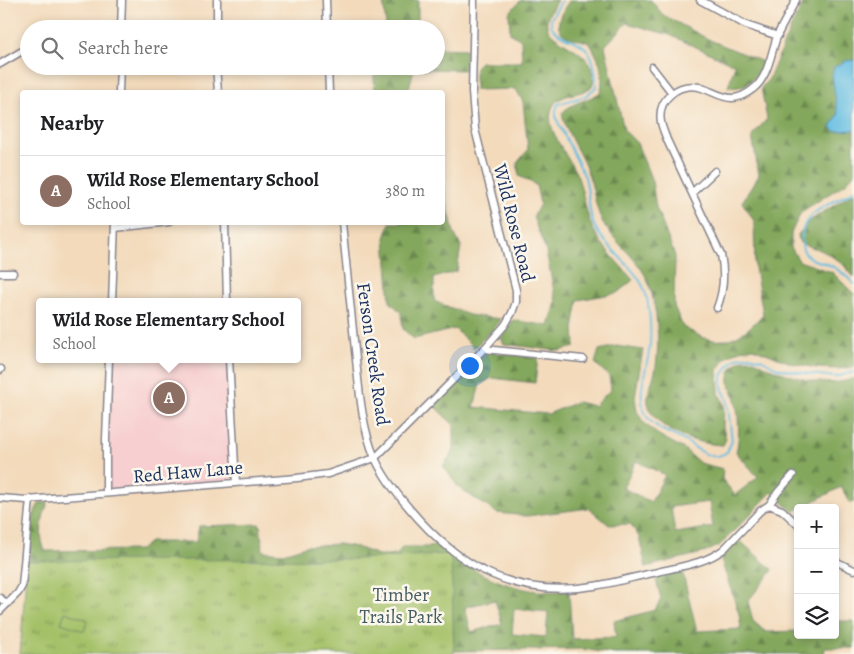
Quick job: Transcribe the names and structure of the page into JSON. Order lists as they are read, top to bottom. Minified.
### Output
{"streets":{"street":["Wild Rose Road","Ferson Creek Road","Red Haw Lane"]},"crossings":[["Wild Rose Road","Ferson Creek Road"],["Wild Rose Road","Red Haw Lane"],["Ferson Creek Road","Red Haw Lane"]],"parks":["Timber Trails Park"],"page":{"search":"Search here","heading":"Nearby","list":[{"mark":"A","name":"Wild Rose Elementary School","note":"School","value":"380 m"}],"popup":["Wild Rose Elementary School","School"],"pins":"A","map_buttons":["+","−"]}}
